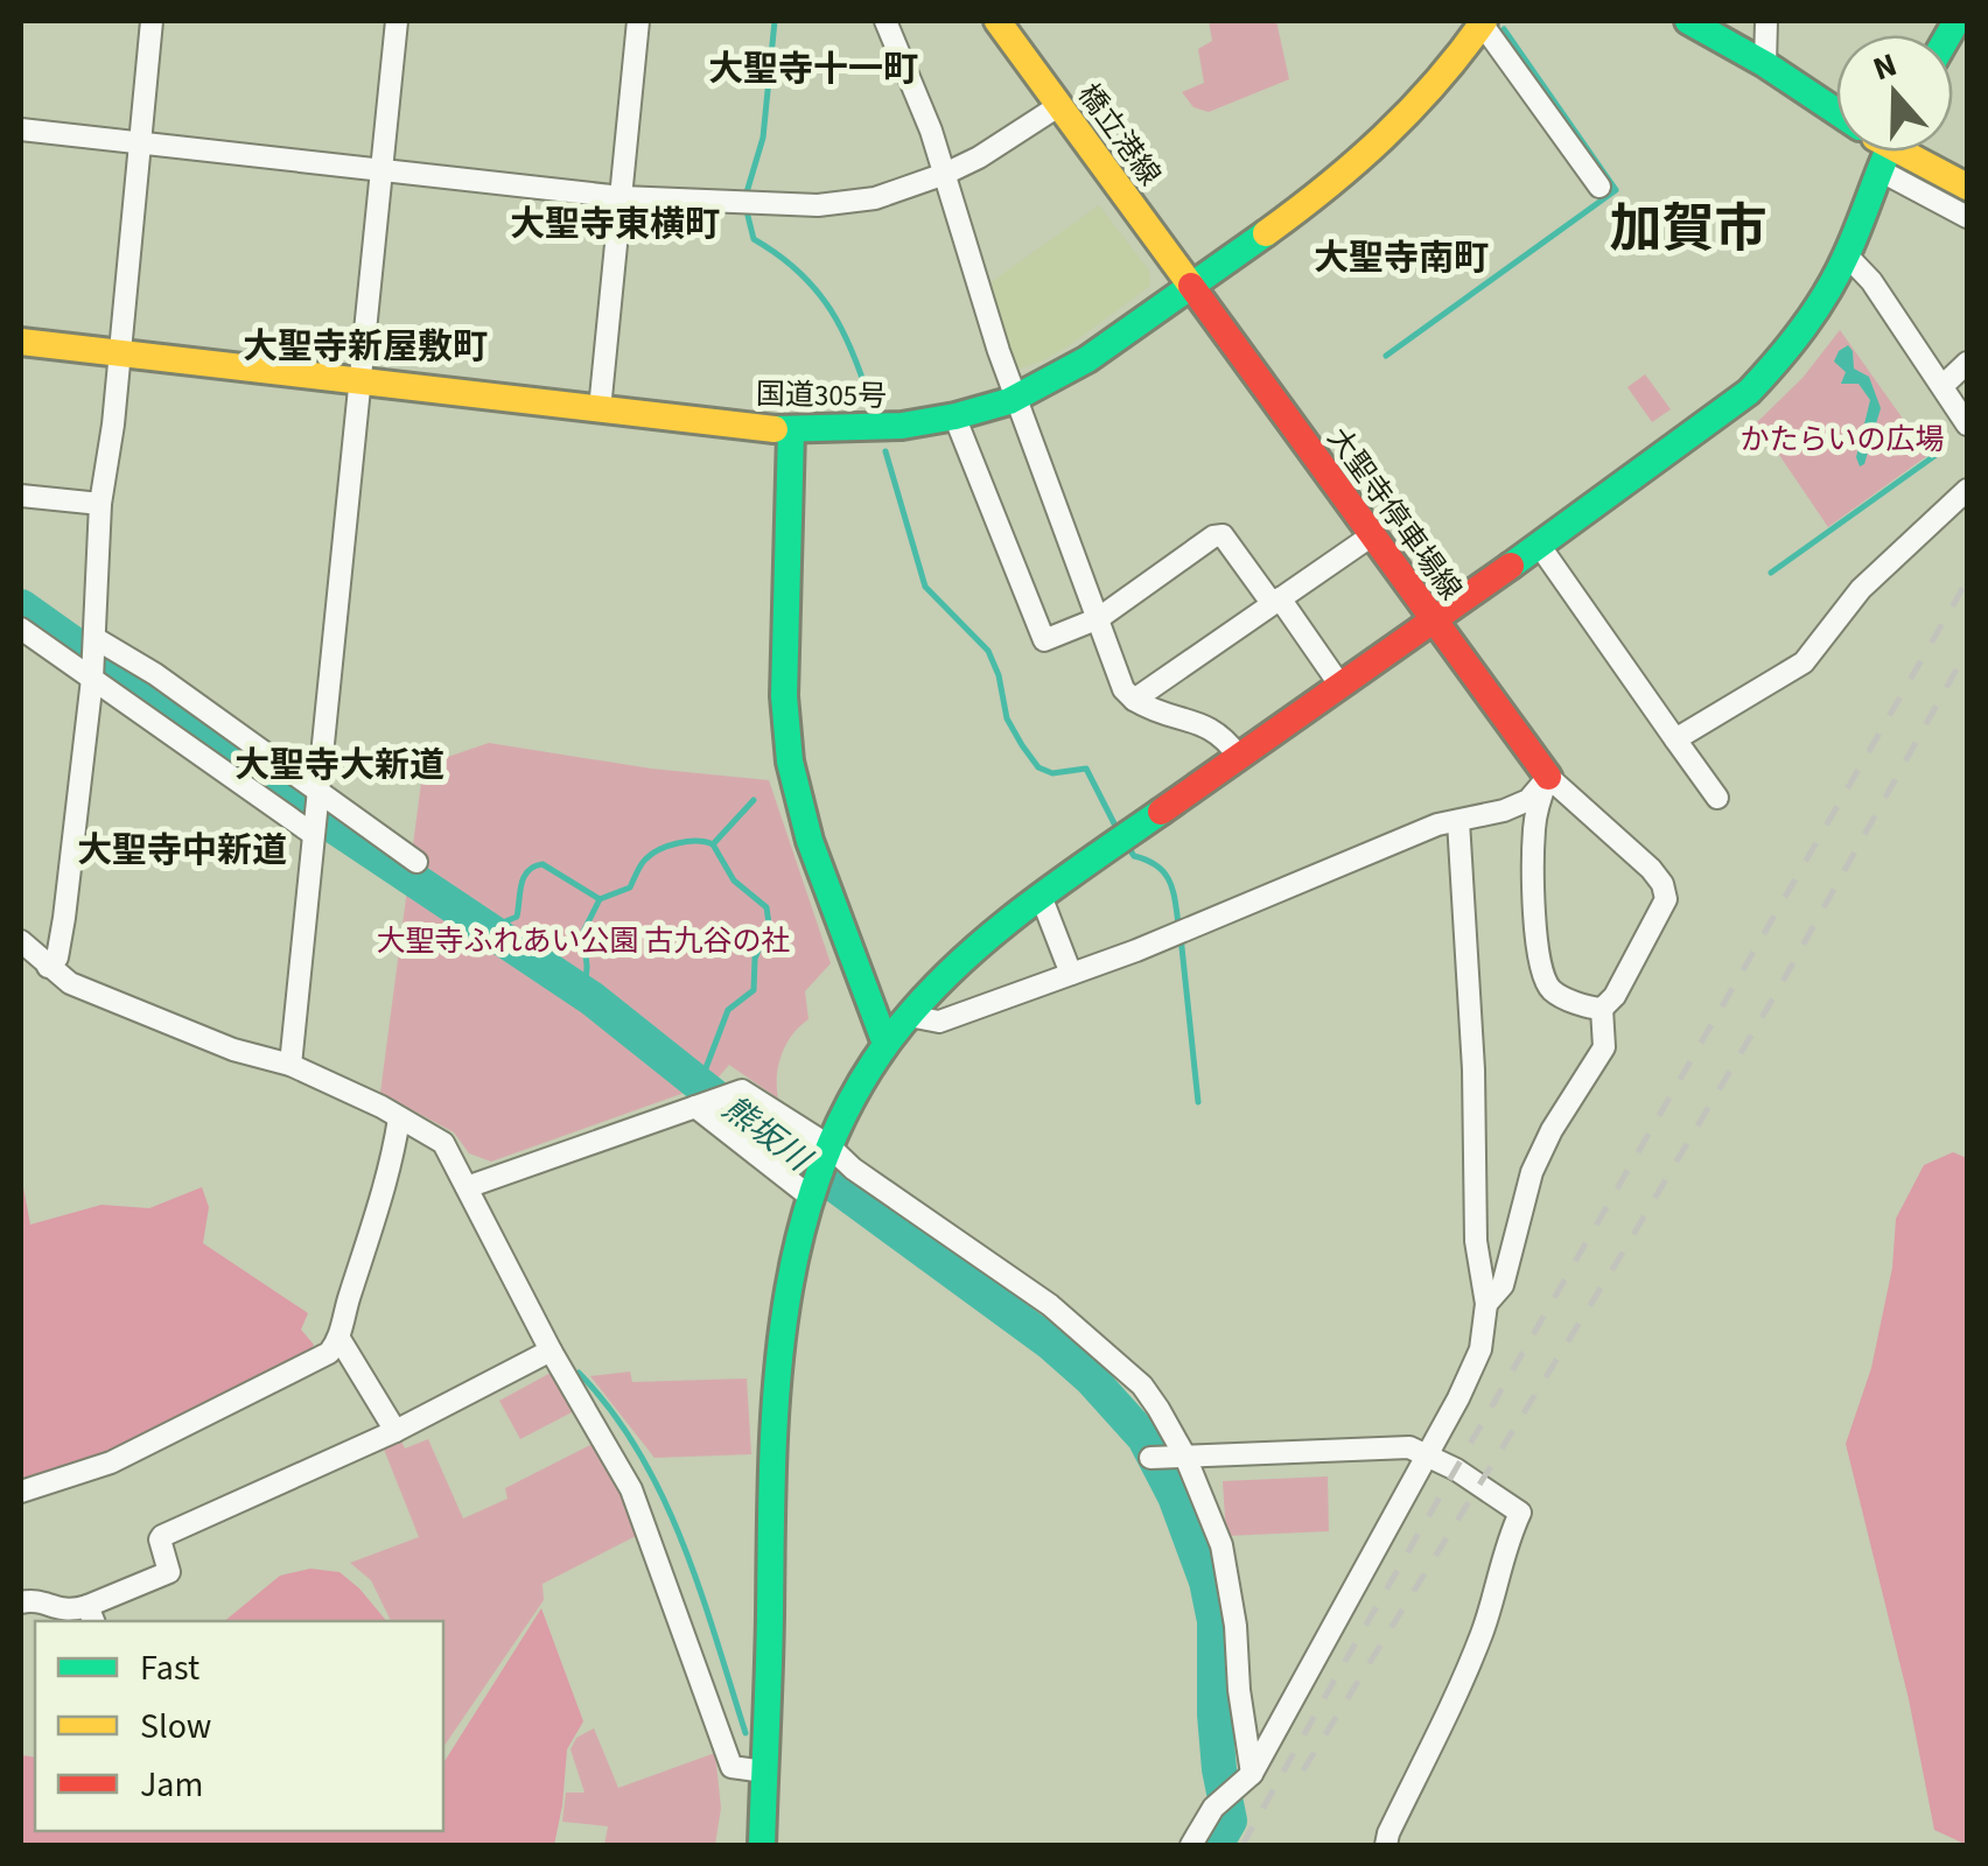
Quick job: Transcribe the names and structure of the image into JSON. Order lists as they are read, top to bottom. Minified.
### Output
{"streets":{"main road":["橋立港線","国道305号","大聖寺停車場線"]},"crossings":[["橋立港線","国道305号"],["橋立港線","大聖寺停車場線"],["国道305号","大聖寺停車場線"]],"districts":["大聖寺十一町","大聖寺東横町","加賀市","大聖寺南町","大聖寺新屋敷町","大聖寺大新道","大聖寺中新道"],"water":["熊坂川"],"parks":["かたらいの広場","大聖寺ふれあい公園 古九谷の社"],"legend":["Fast","Slow","Jam"],"north":"top"}
